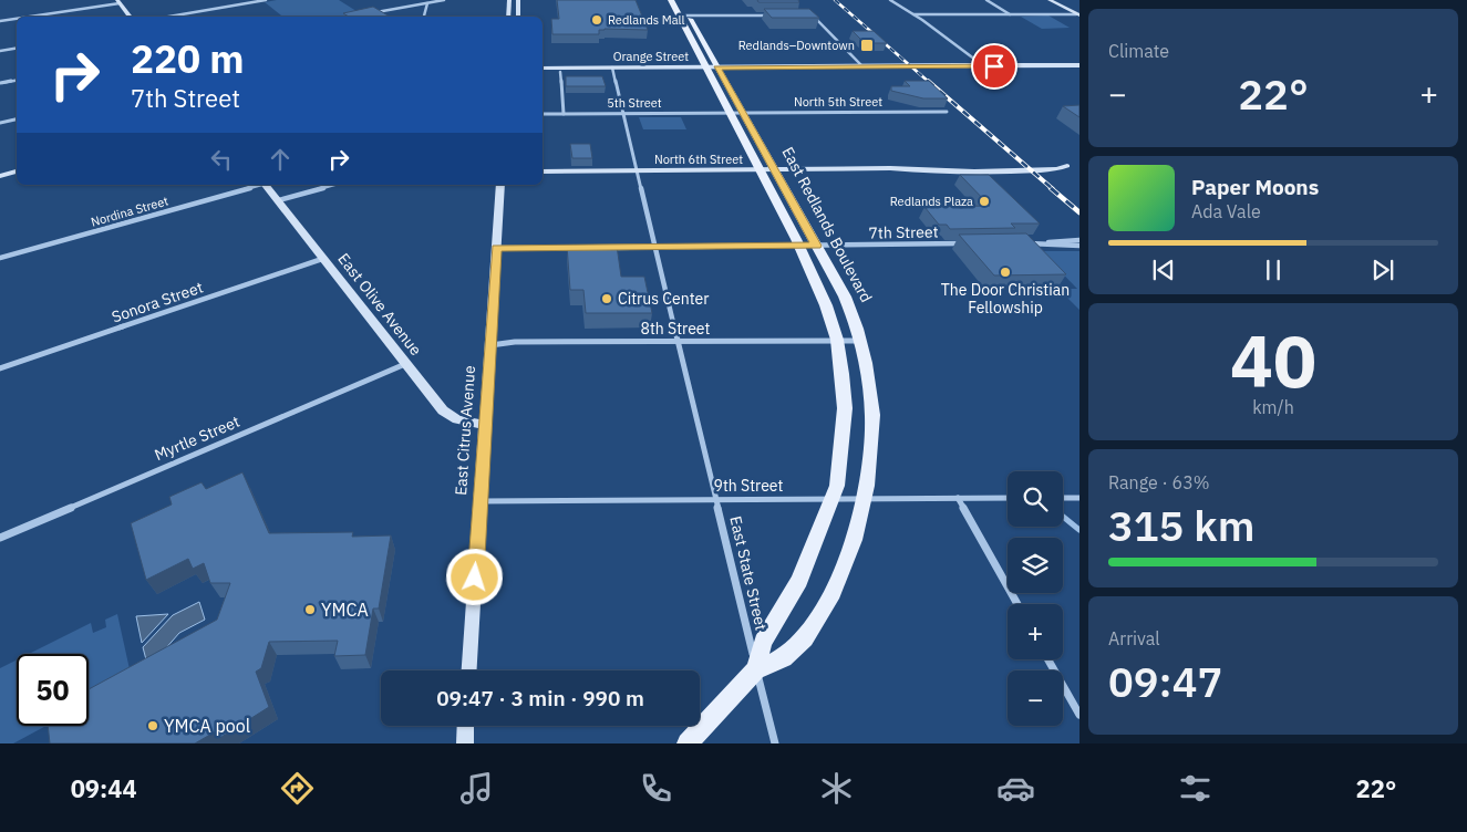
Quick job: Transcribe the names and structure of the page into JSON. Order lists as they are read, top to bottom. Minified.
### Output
{"streets":{"main road":["Orange Street","North 6th Street","East Redlands Boulevard","East Olive Avenue","East Citrus Avenue"],"street":["North 5th Street","5th Street","Nordina Street","7th Street","Sonora Street","8th Street","Myrtle Street","9th Street","East State Street"]},"crossings":[["Orange Street","East Redlands Boulevard"],["Orange Street","East State Street"],["North 5th Street","5th Street"],["North 5th Street","East Redlands Boulevard"],["5th Street","East Redlands Boulevard"],["5th Street","East State Street"],["North 6th Street","East Redlands Boulevard"],["North 6th Street","East State Street"],["East Redlands Boulevard","7th Street"],["East Redlands Boulevard","8th Street"],["East Redlands Boulevard","9th Street"],["East Redlands Boulevard","East State Street"],["7th Street","East State Street"],["Sonora Street","East Olive Avenue"],["East Olive Avenue","East Citrus Avenue"],["East Olive Avenue","Myrtle Street"],["8th Street","East Citrus Avenue"],["8th Street","East State Street"],["East Citrus Avenue","9th Street"],["9th Street","East State Street"]],"places":{"other":["Redlands Mall","Redlands Plaza","The Door Christian Fellowship","Citrus Center","YMCA","YMCA pool"],"transit":["Redlands–Downtown"]},"page":{"tile":["Climate",["40","km/h"],["Range · 63%","315 km"],["Arrival","09:47"]],"turn":["220 m","7th Street"],"heat":["−","22°","+"],"song":["Paper Moons","Ada Vale"],"map_buttons":["+","−"],"limit":"50","trip":"09:47 · 3 min · 990 m","tabs":["09:44","22°"]}}
